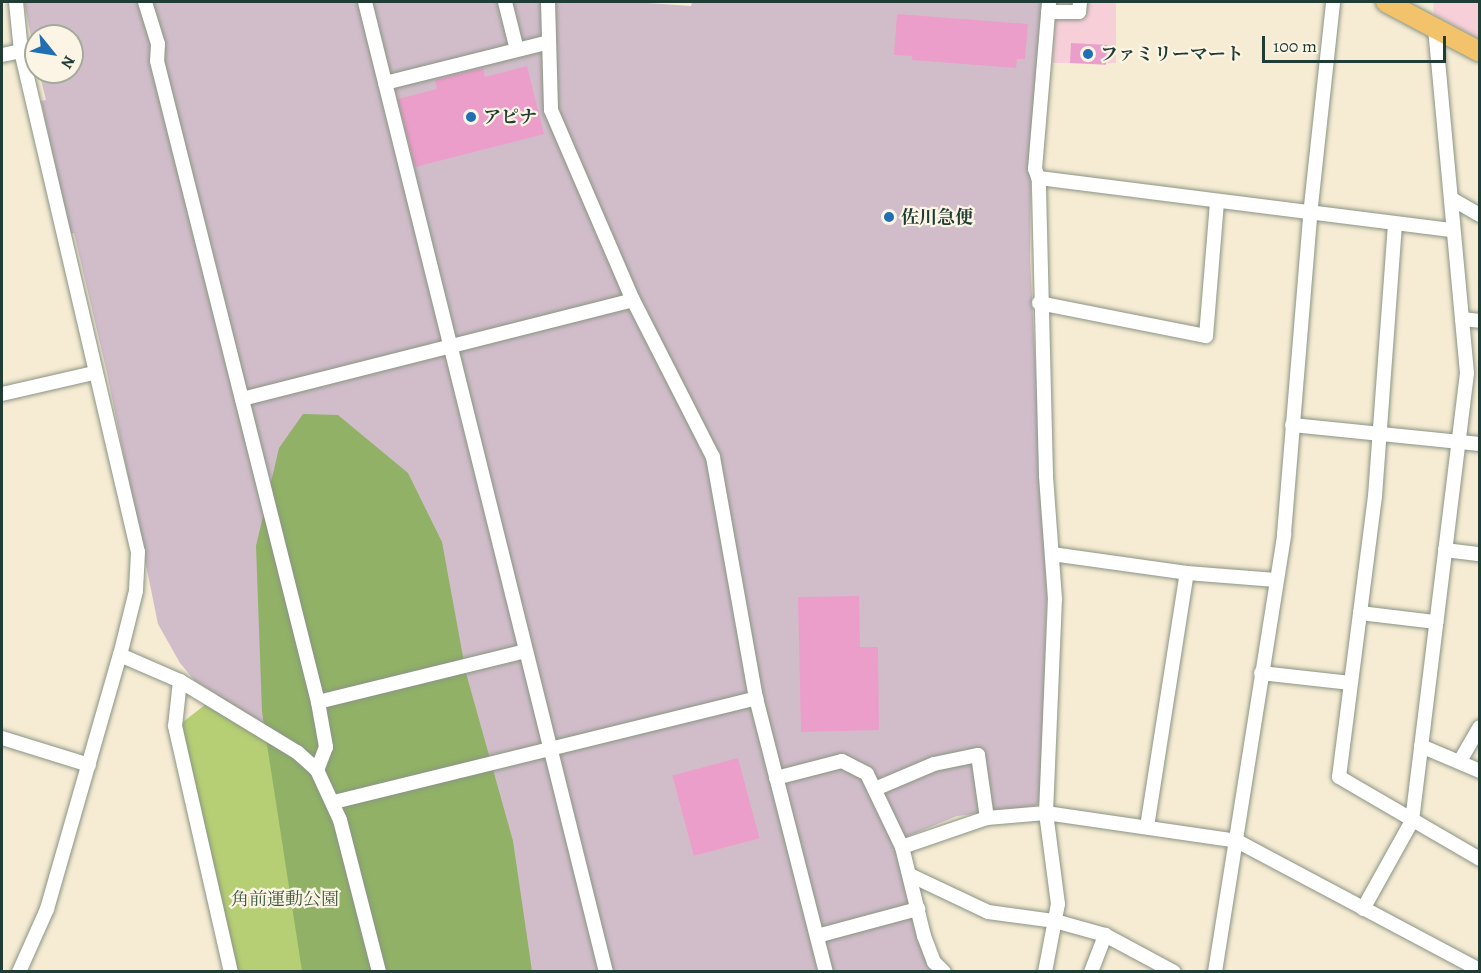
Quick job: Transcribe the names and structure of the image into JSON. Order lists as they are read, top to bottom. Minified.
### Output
{"parks":["角前運動公園"],"places":["ファミリーマート","アピナ","佐川急便"],"scale_bar":"100 m","north":"bottom right"}
